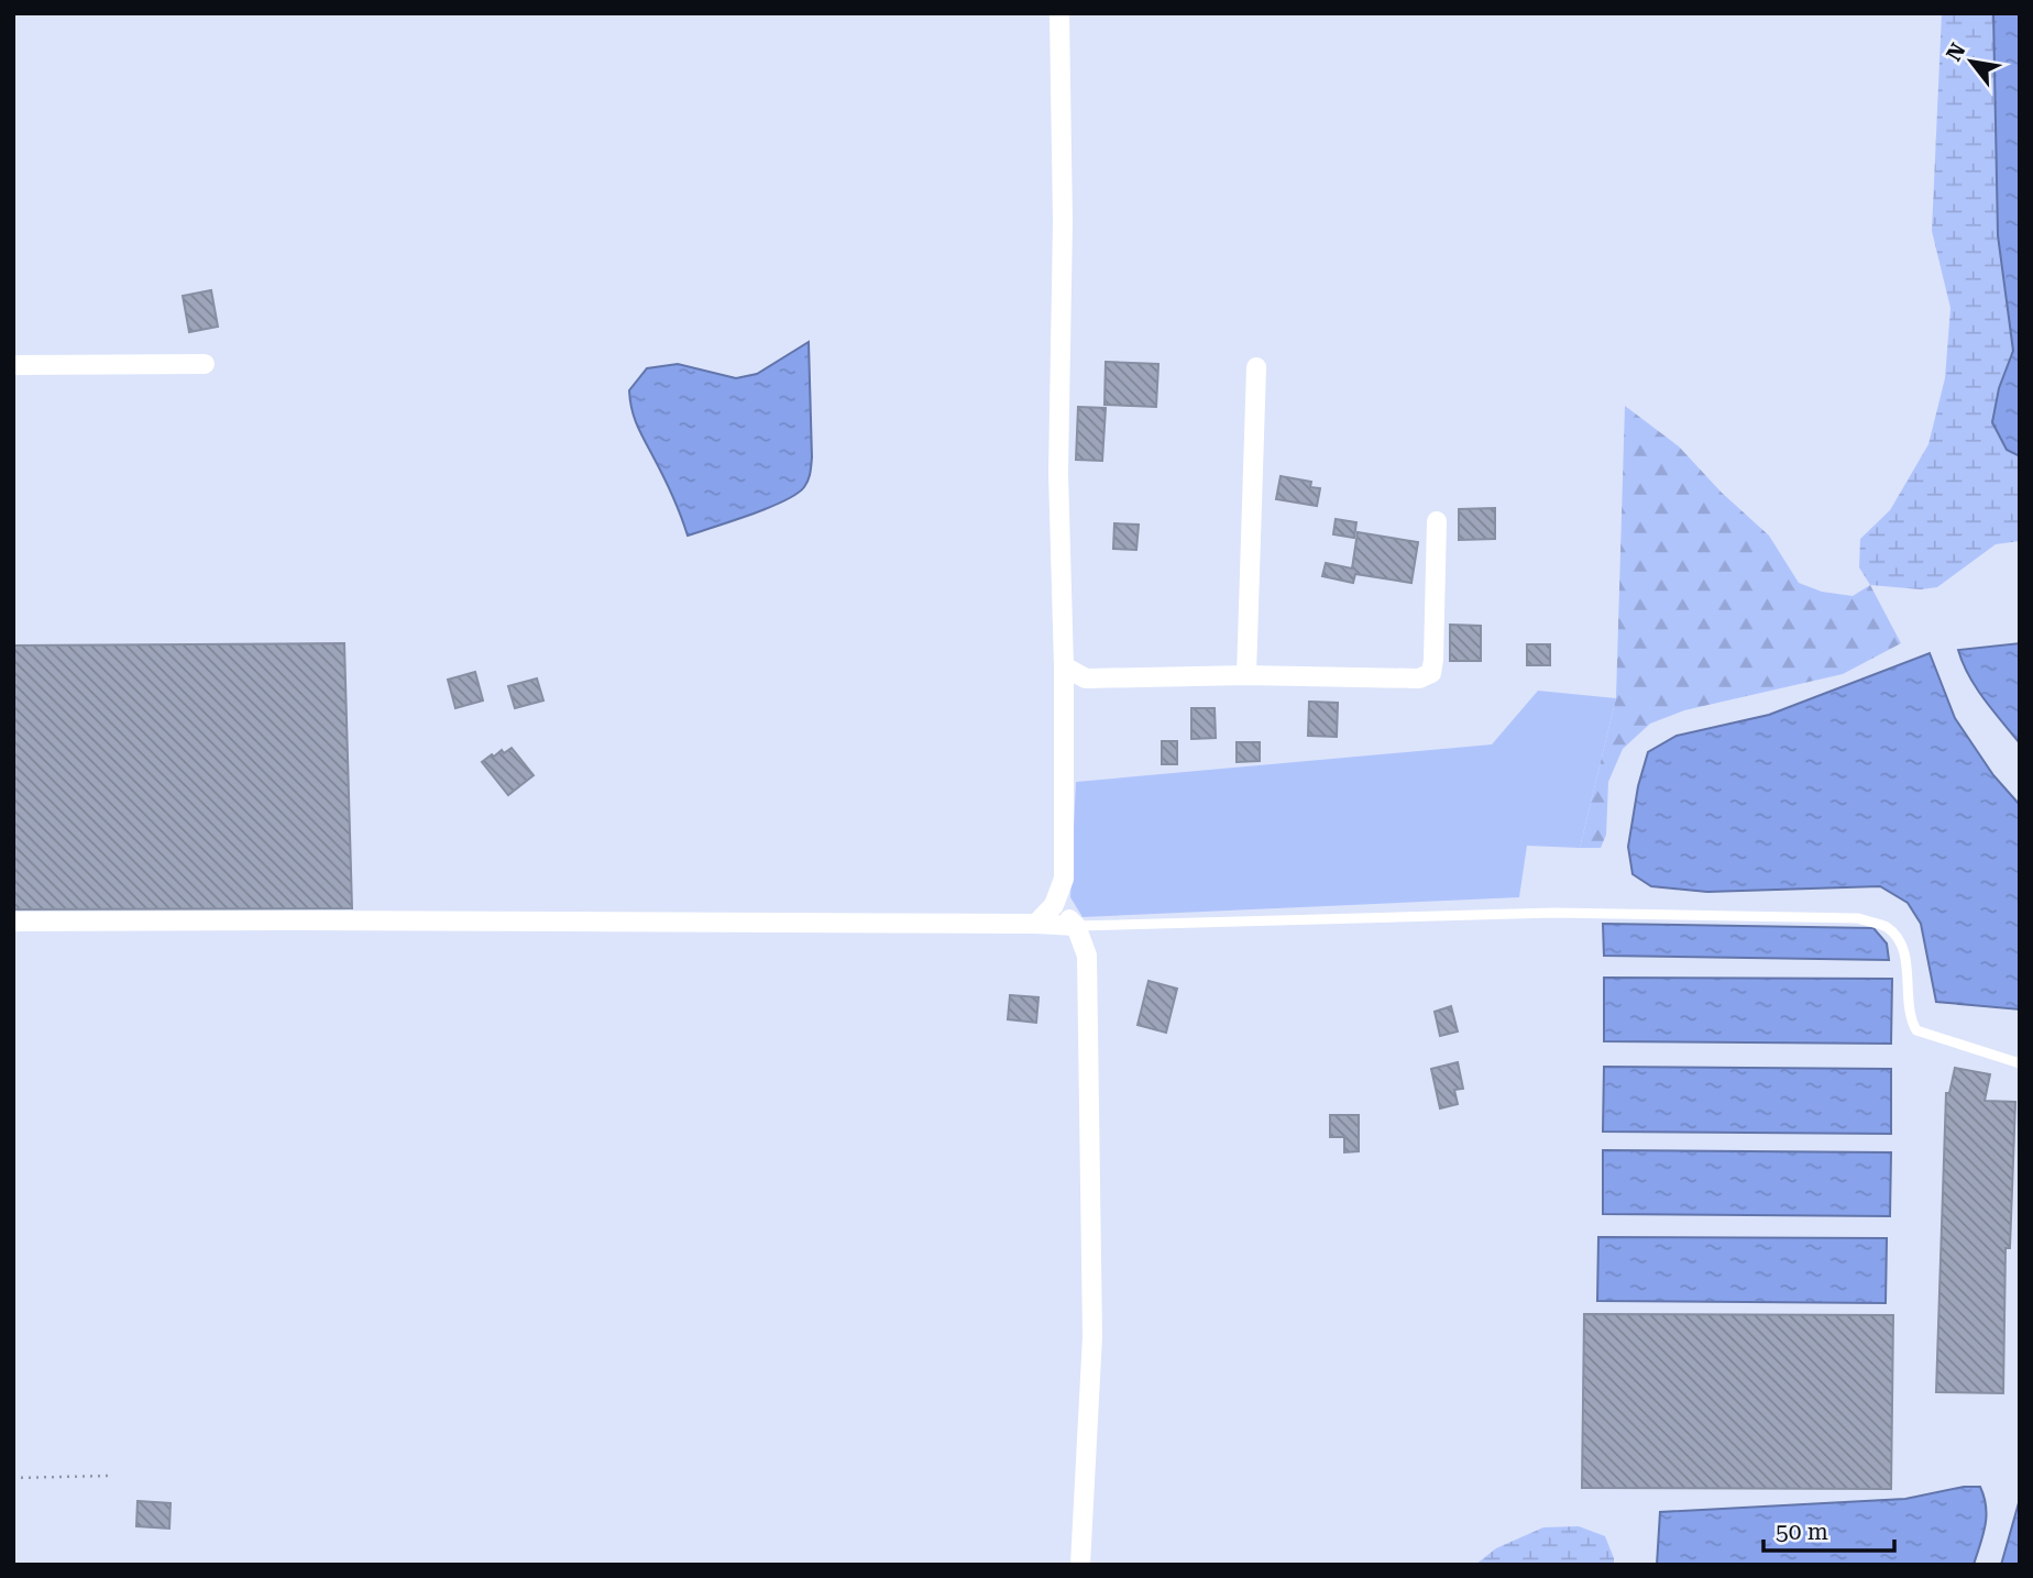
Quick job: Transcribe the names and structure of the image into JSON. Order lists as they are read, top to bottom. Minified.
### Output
{"scale_bar":"50 m","north":"top left"}
